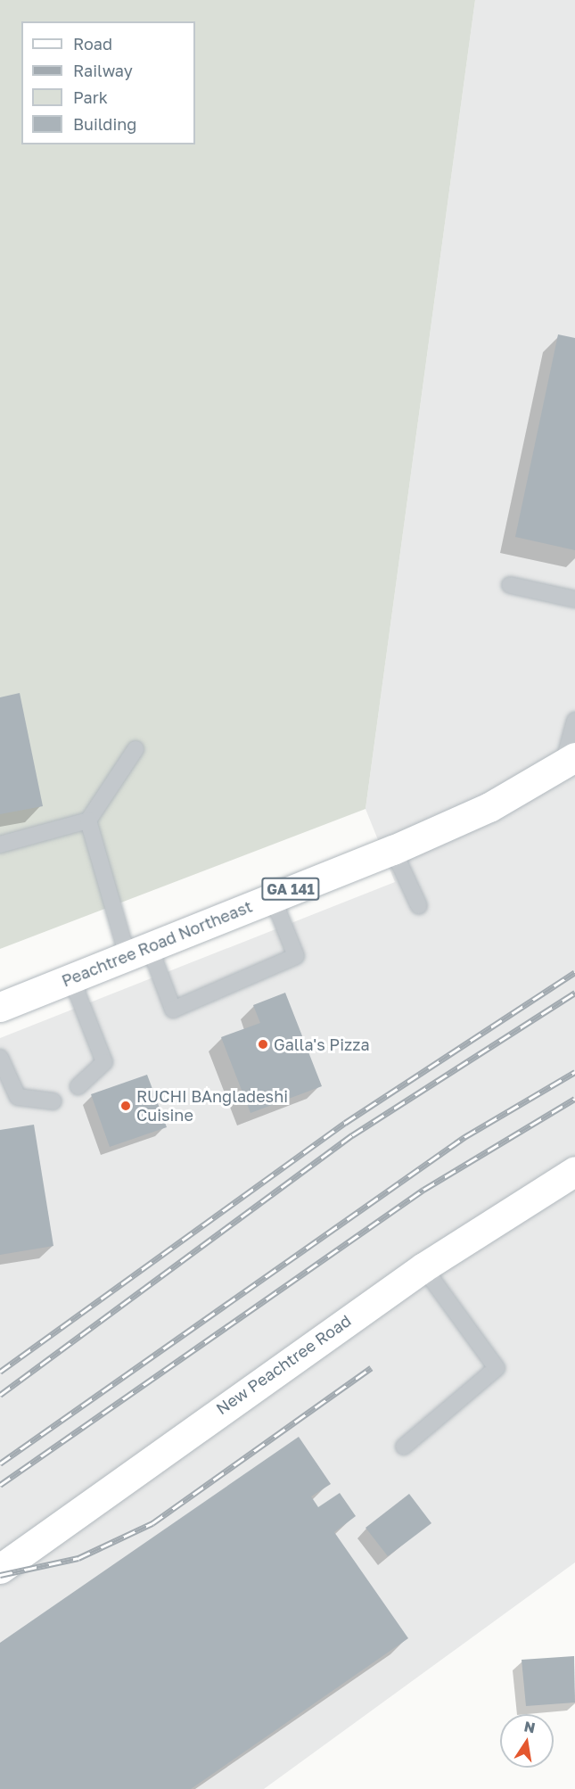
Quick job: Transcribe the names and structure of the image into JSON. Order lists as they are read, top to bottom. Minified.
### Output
{"streets":{"main road":["GA 141","Peachtree Road Northeast","New Peachtree Road"]},"places":["Galla's Pizza","RUCHI BAngladeshi Cuisine"],"legend":["Road","Railway","Park","Building"],"north":"top"}
